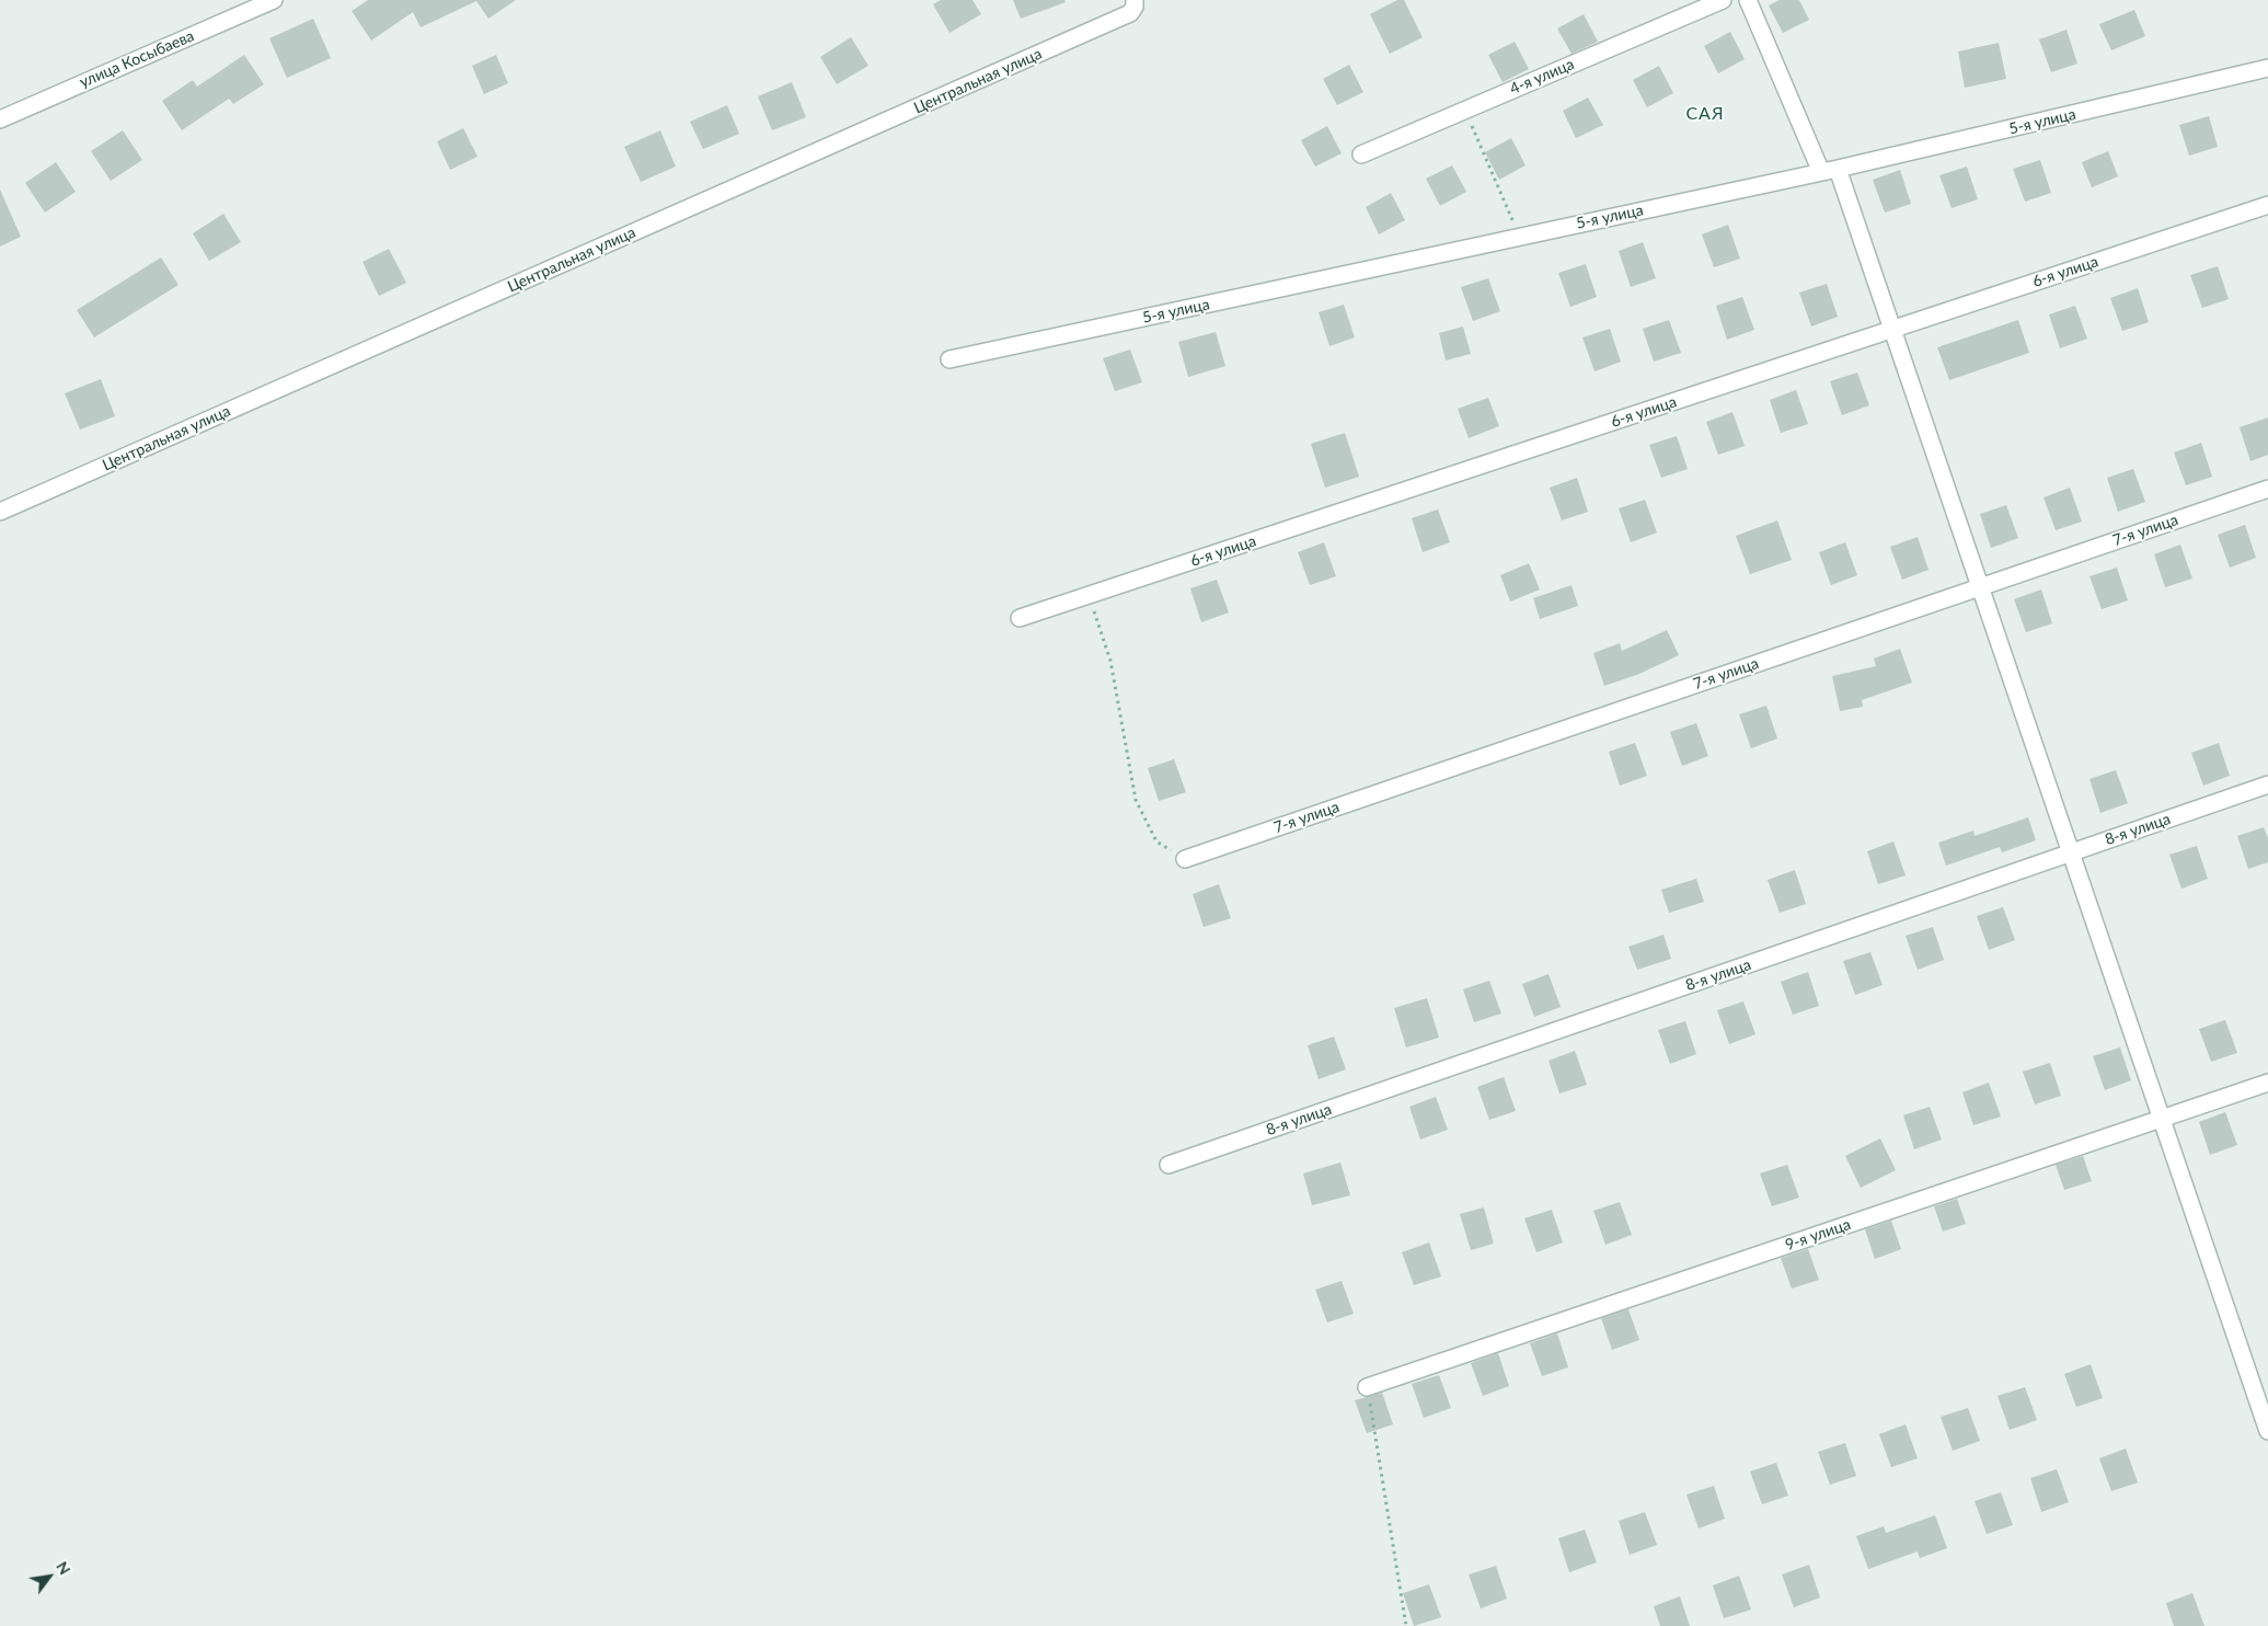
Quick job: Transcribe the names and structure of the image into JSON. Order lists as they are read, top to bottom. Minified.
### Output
{"streets":{"street":["улица Косыбаева","4-я улица","Центральная улица","5-я улица","6-я улица","7-я улица","8-я улица","9-я улица"]},"districts":["САЯ"],"north":"top right"}
